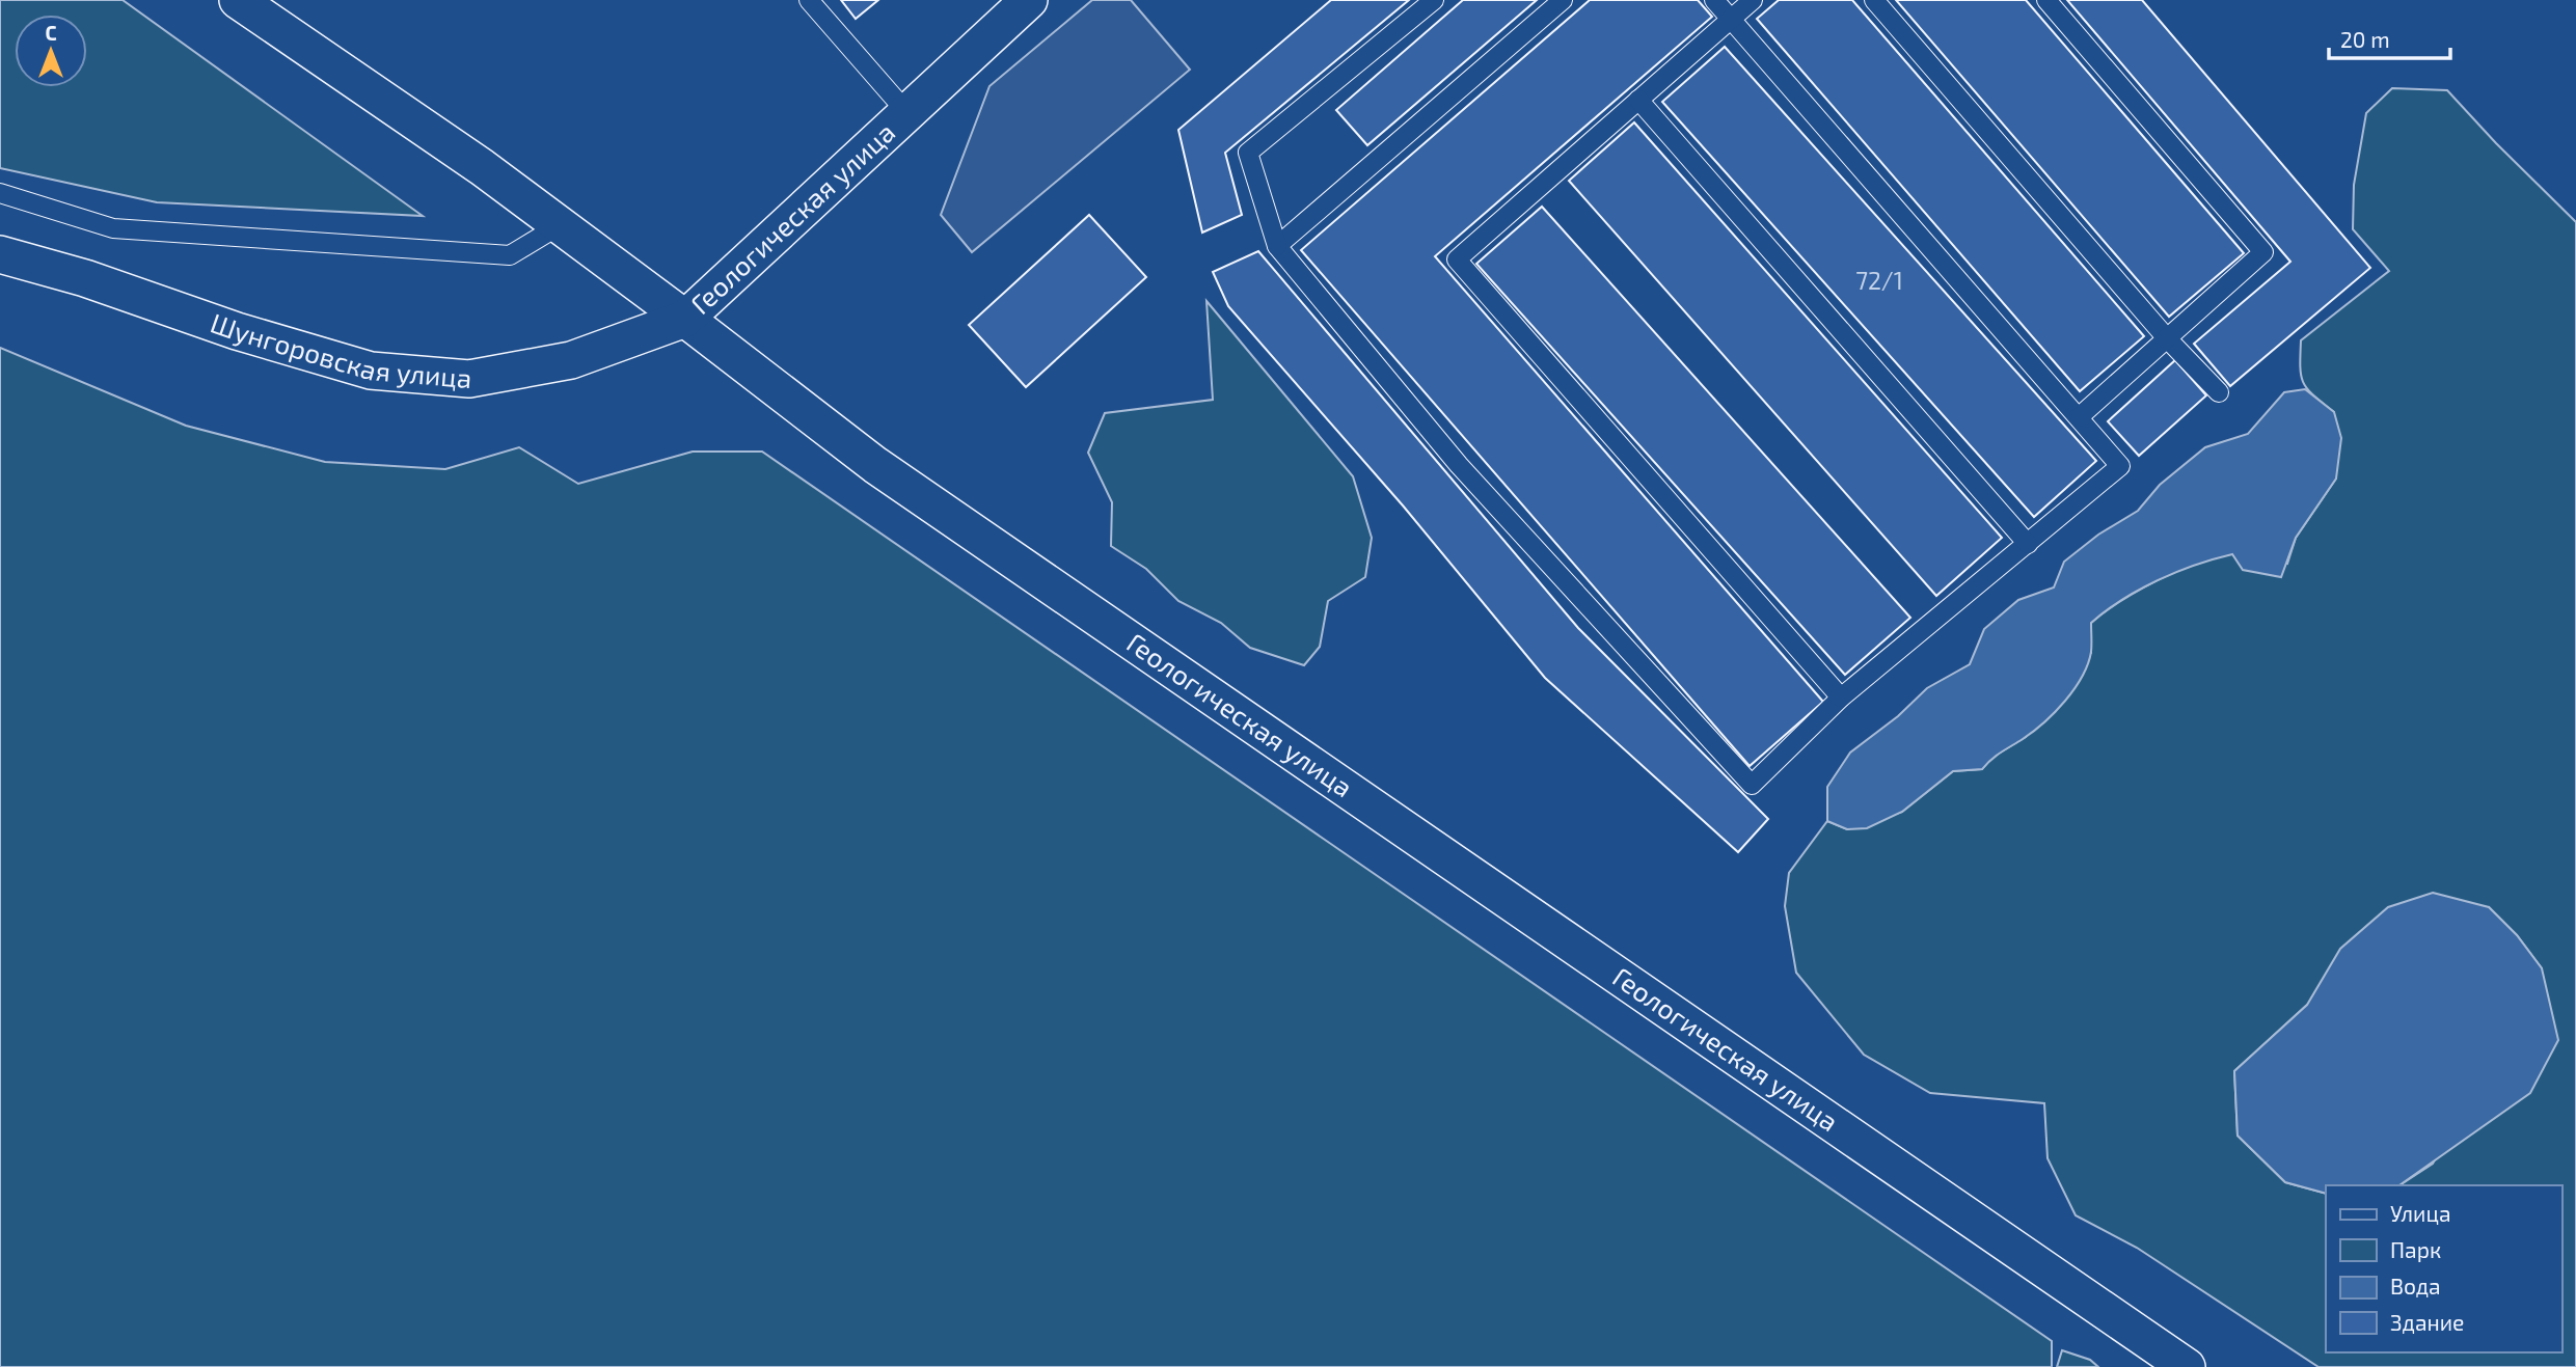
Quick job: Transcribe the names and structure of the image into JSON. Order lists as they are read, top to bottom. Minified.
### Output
{"streets":{"street":["Геологическая улица","Шунгоровская улица"]},"crossings":[["Геологическая улица","Шунгоровская улица"]],"house_numbers":["72/1"],"legend":["Улица","Парк","Вода","Здание"],"scale_bar":"20 m","north":"top"}
